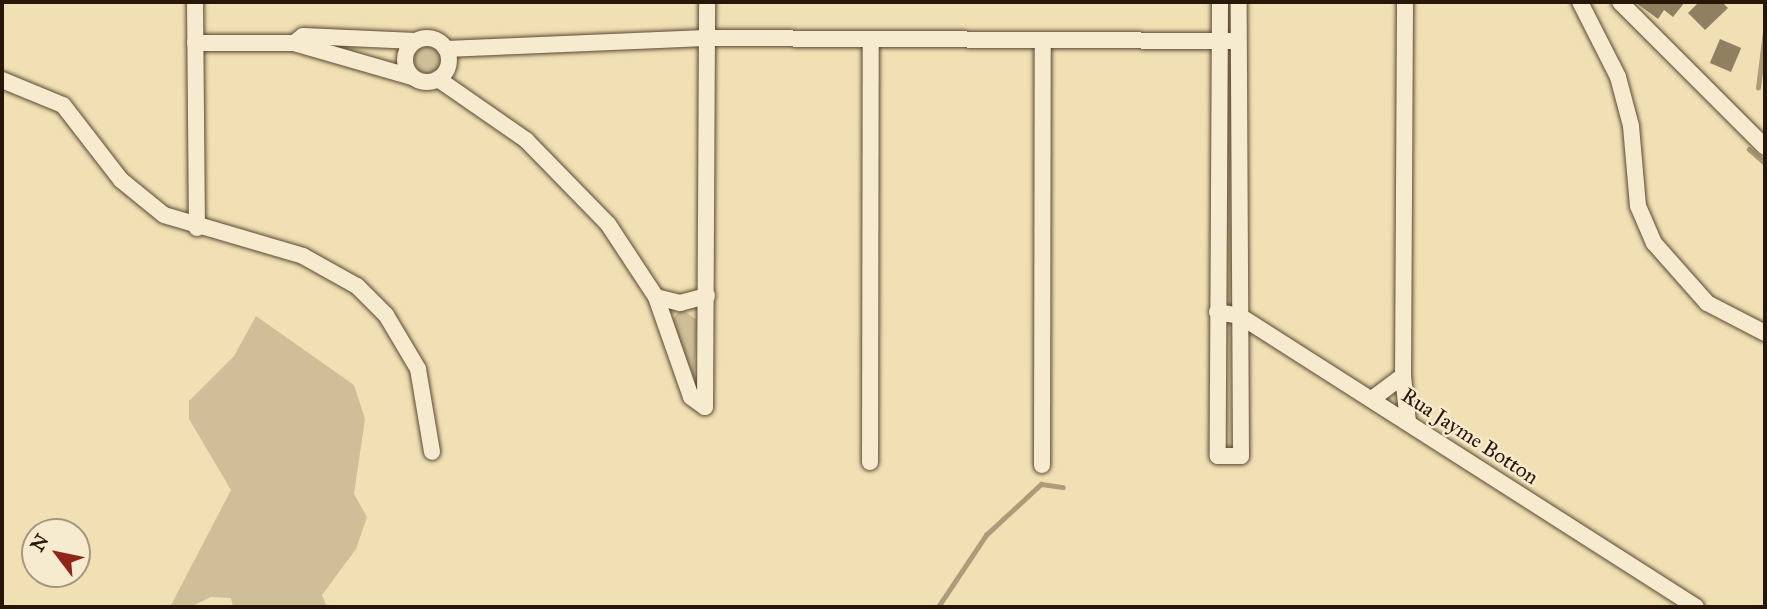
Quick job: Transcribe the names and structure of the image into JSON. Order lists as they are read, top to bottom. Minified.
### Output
{"streets":{"street":["Rua Jayme Botton"]},"north":"top left"}
